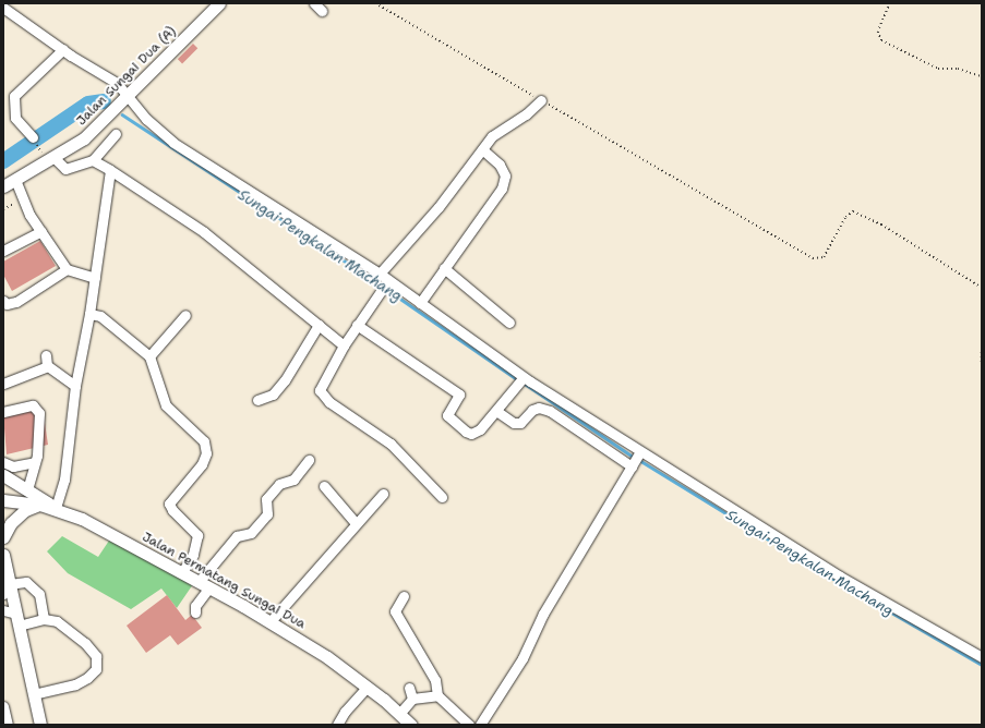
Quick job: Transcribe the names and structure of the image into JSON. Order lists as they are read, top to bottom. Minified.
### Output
{"streets":{"main road":["Jalan Sungai Dua (A)","Jalan Permatang Sungai Dua"]},"water":["Sungai Pengkalan Machang"]}
